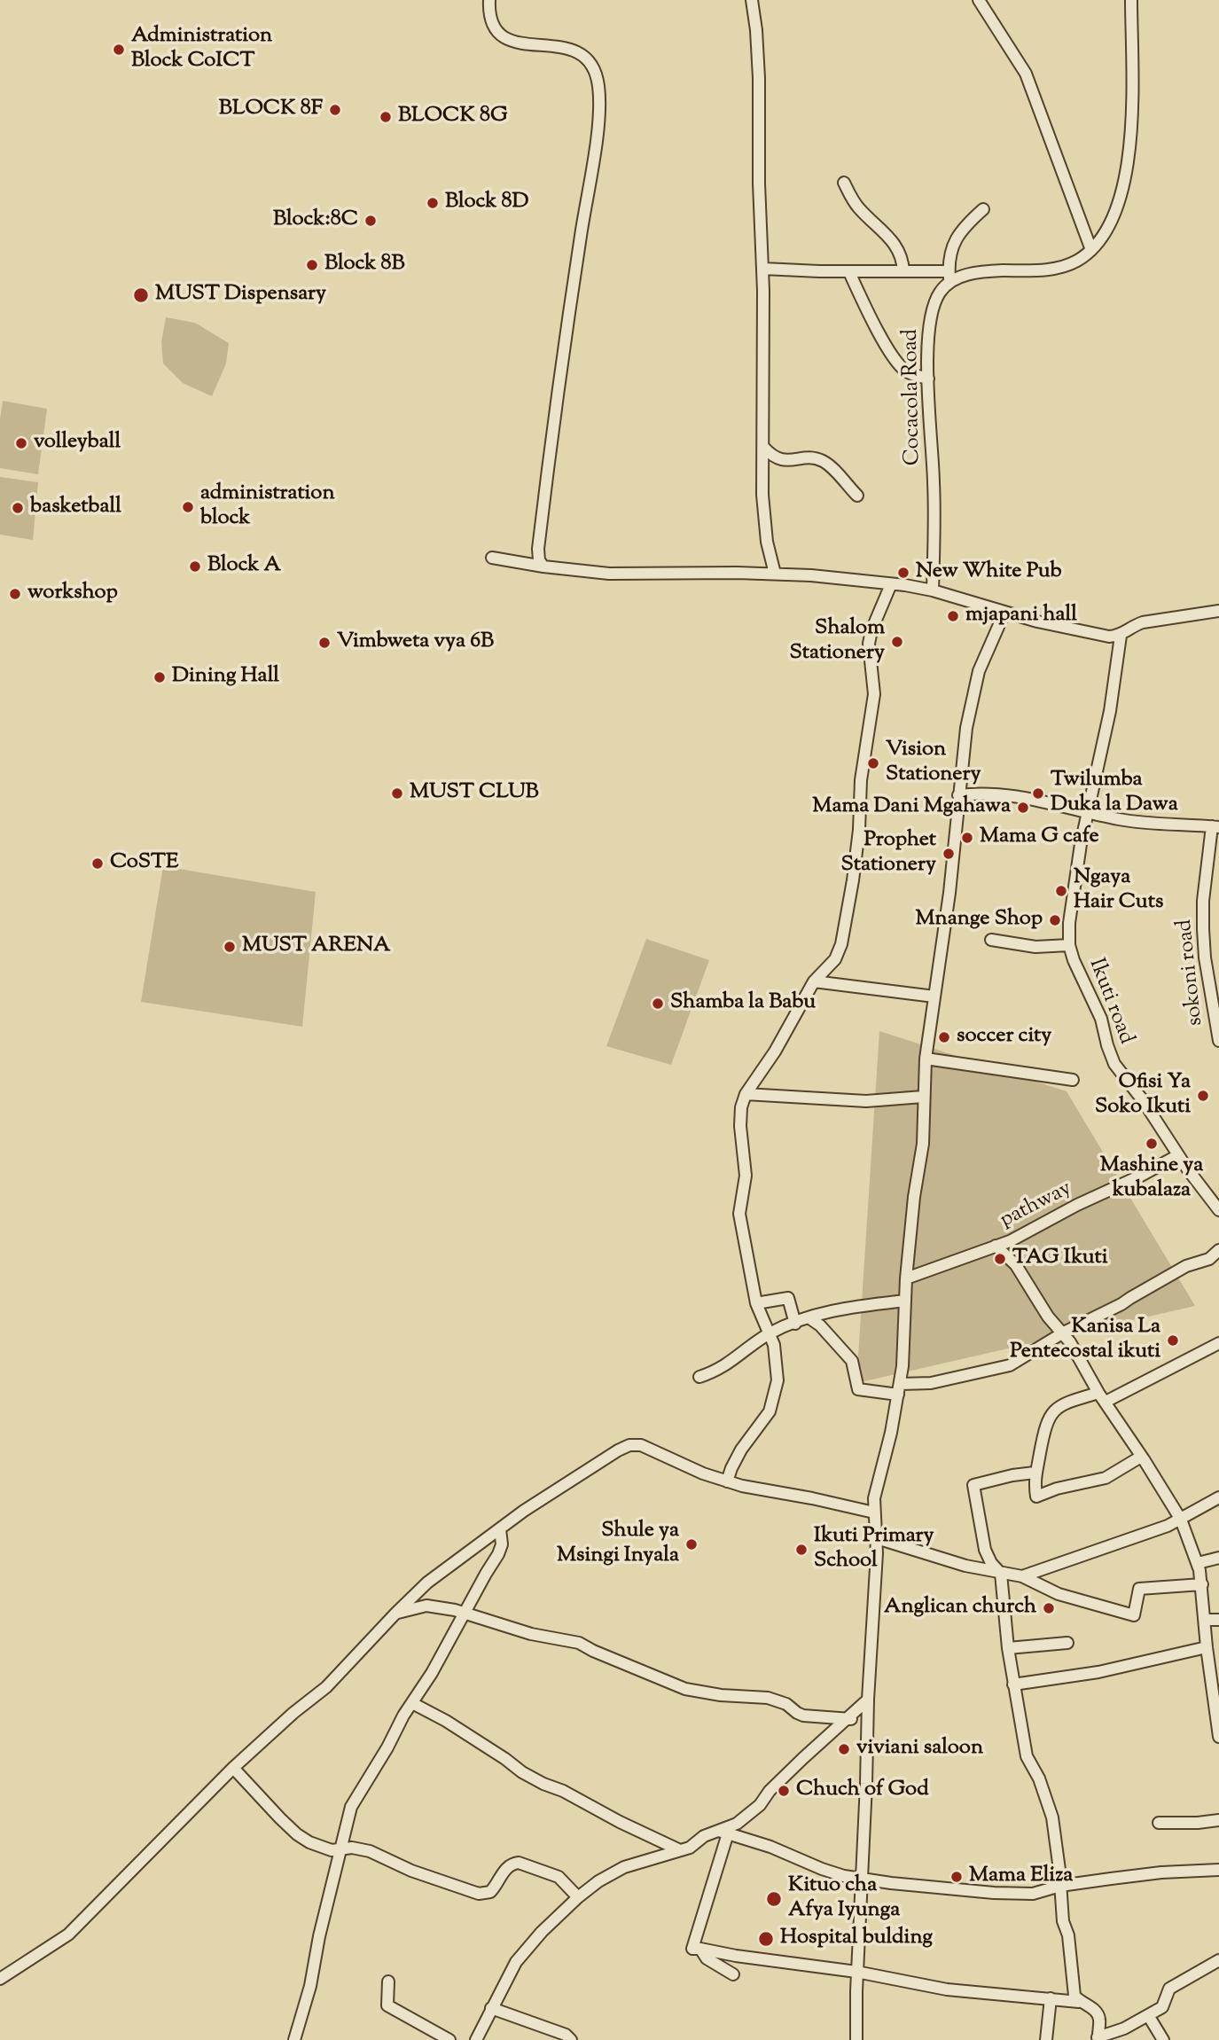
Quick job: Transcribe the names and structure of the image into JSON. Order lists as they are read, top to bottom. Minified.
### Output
{"streets":{"street":["Cocacola Road","sokoni road","Ikuti road","pathway"]},"crossings":[["Ikuti road","pathway"]],"places":["Administration Block CoICT","BLOCK 8F","BLOCK 8G","Block 8D","Block:8C","Block 8B","MUST Dispensary","volleyball","administration block","basketball","Block A","New White Pub","workshop","mjapani hall","Shalom Stationery","Vimbweta vya 6B","Dining Hall","Vision Stationery","MUST CLUB","Twilumba Duka la Dawa","Mama Dani Mgahawa","Mama G cafe","Prophet Stationery","CoSTE","Ngaya Hair Cuts","Mnange Shop","MUST ARENA","Shamba la Babu","soccer city","Ofisi Ya Soko Ikuti","Mashine ya kubalaza","TAG Ikuti","Kanisa La Pentecostal ikuti","Shule ya Msingi Inyala","Ikuti Primary School","Anglican church","viviani saloon","Chuch of God","Mama Eliza","Kituo cha Afya Iyunga","Hospital bulding"]}
